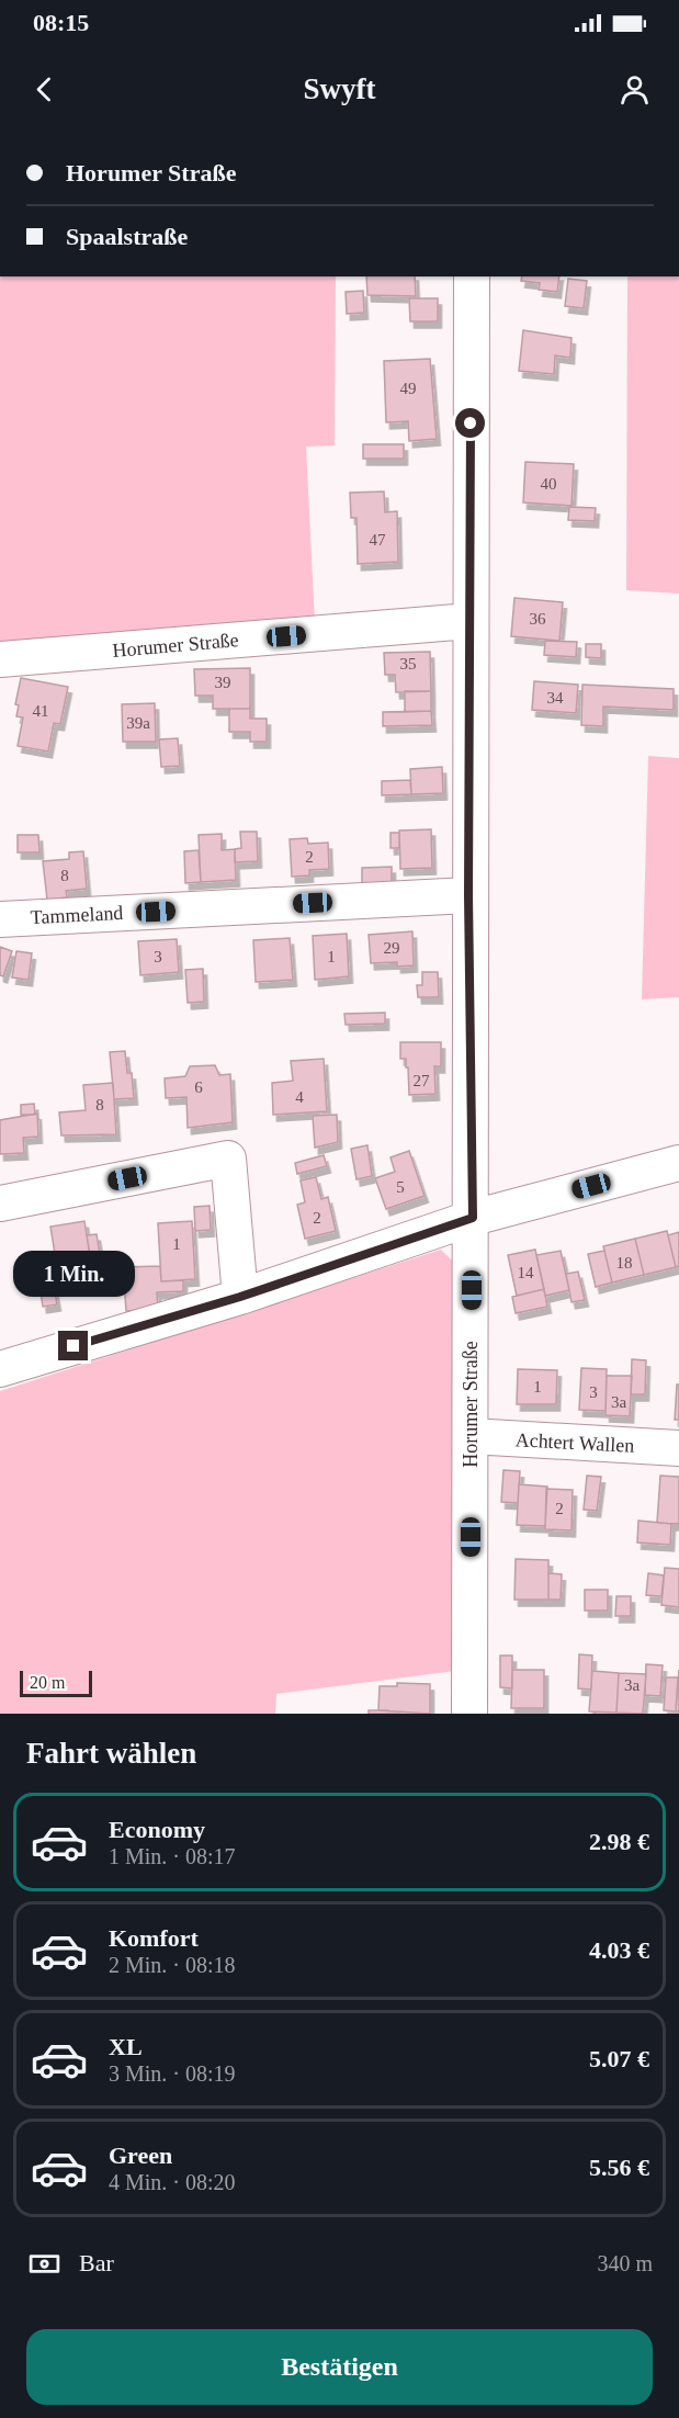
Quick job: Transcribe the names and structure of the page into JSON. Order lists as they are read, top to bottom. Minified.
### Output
{"streets":{"street":["Horumer Straße","Tammeland","Achtert Wallen"]},"crossings":[["Horumer Straße","Tammeland"],["Horumer Straße","Achtert Wallen"]],"house_numbers":["49","40","47","36","35","39","34","41","39a","2","8","29","3","1","27","6","4","8","5","2","1","18","14","1","3","3a","2","3a"],"scale_bar":"20 m","page":{"status":"08:15","header":"Swyft","banner":["Horumer Straße","Spaalstraße"],"bubble":"1 Min.","scale":"20 m","heading":"Fahrt wählen","list":[{"name":"Economy","note":"1 Min. · 08:17","value":"2.98 €"},{"name":"Komfort","note":"2 Min. · 08:18","value":"4.03 €"},{"name":"XL","note":"3 Min. · 08:19","value":"5.07 €"},{"name":"Green","note":"4 Min. · 08:20","value":"5.56 €"}],"pay":["Bar","340 m"],"buttons":"Bestätigen"}}
